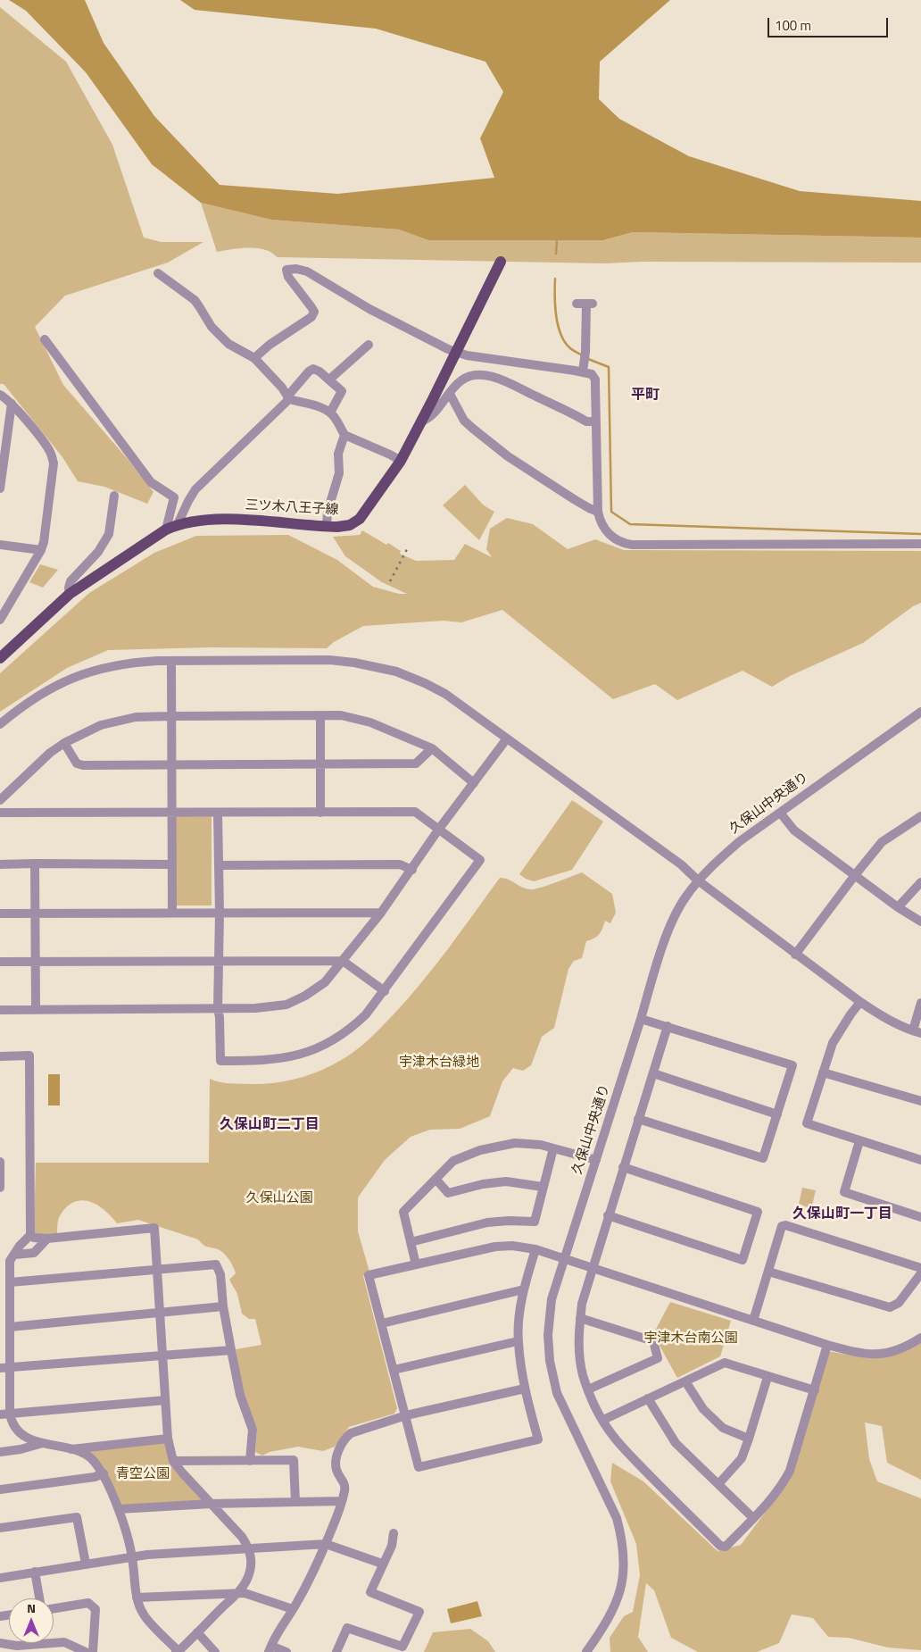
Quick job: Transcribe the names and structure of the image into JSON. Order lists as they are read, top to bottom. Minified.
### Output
{"streets":{"main road":["三ツ木八王子線"],"street":["久保山中央通り"]},"districts":["平町","久保山町二丁目","久保山町一丁目"],"parks":["宇津木台緑地","久保山公園","宇津木台南公園","青空公園"],"scale_bar":"100 m","north":"top"}
